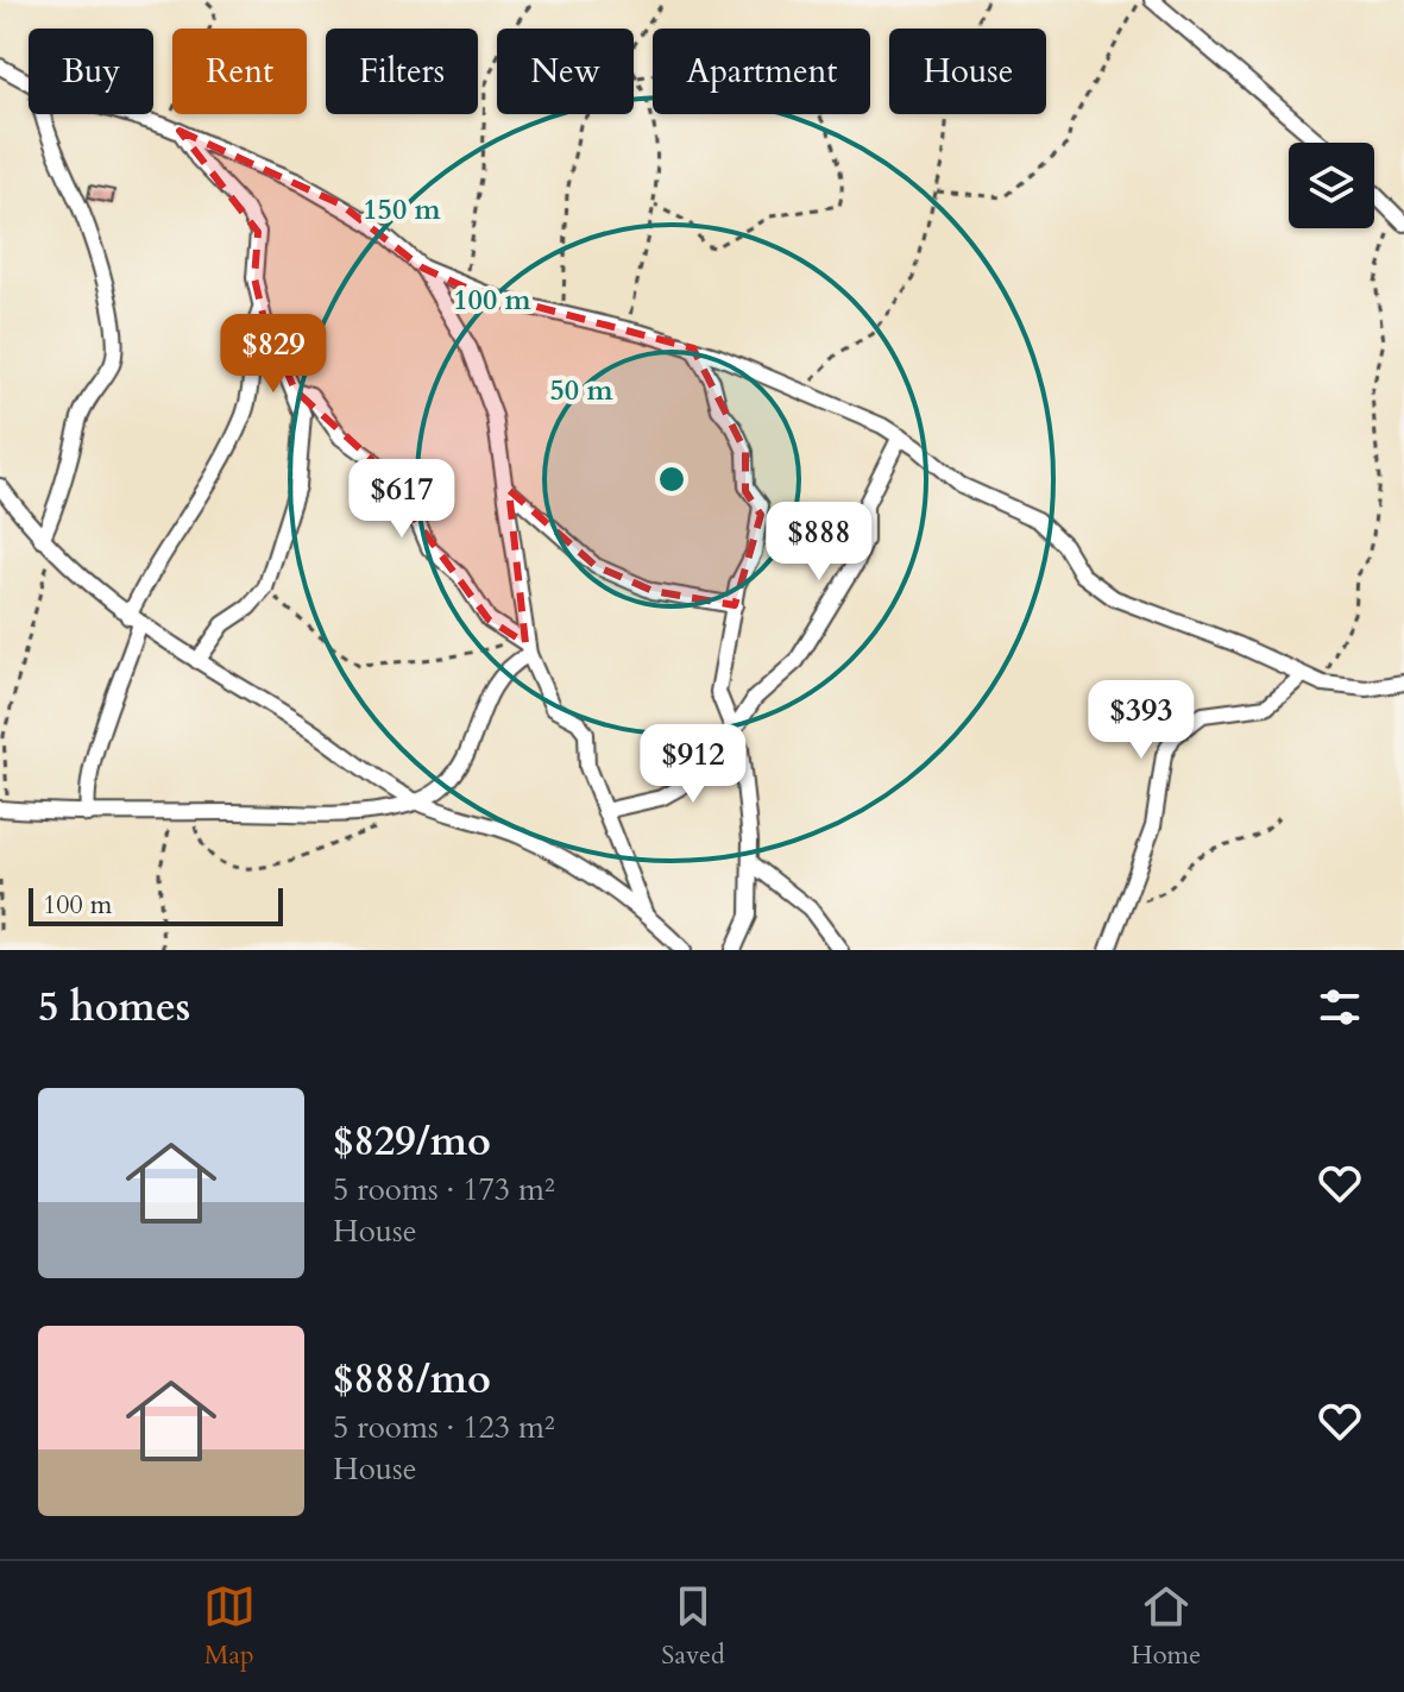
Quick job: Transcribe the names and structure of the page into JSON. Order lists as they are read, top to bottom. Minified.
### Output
{"scale_bar":"100 m","page":{"chip":["Buy","Rent","Filters","New","Apartment","House"],"price":["$829","$617","$888","$393","$912"],"scale":"100 m","heading":"5 homes","list":[{"name":"$829/mo","note":"5 rooms · 173 m² · House"},{"name":"$888/mo","note":"5 rooms · 123 m² · House"}],"tabs":["Map","Saved","Home"]},"rings":["150 m","100 m","50 m"]}
